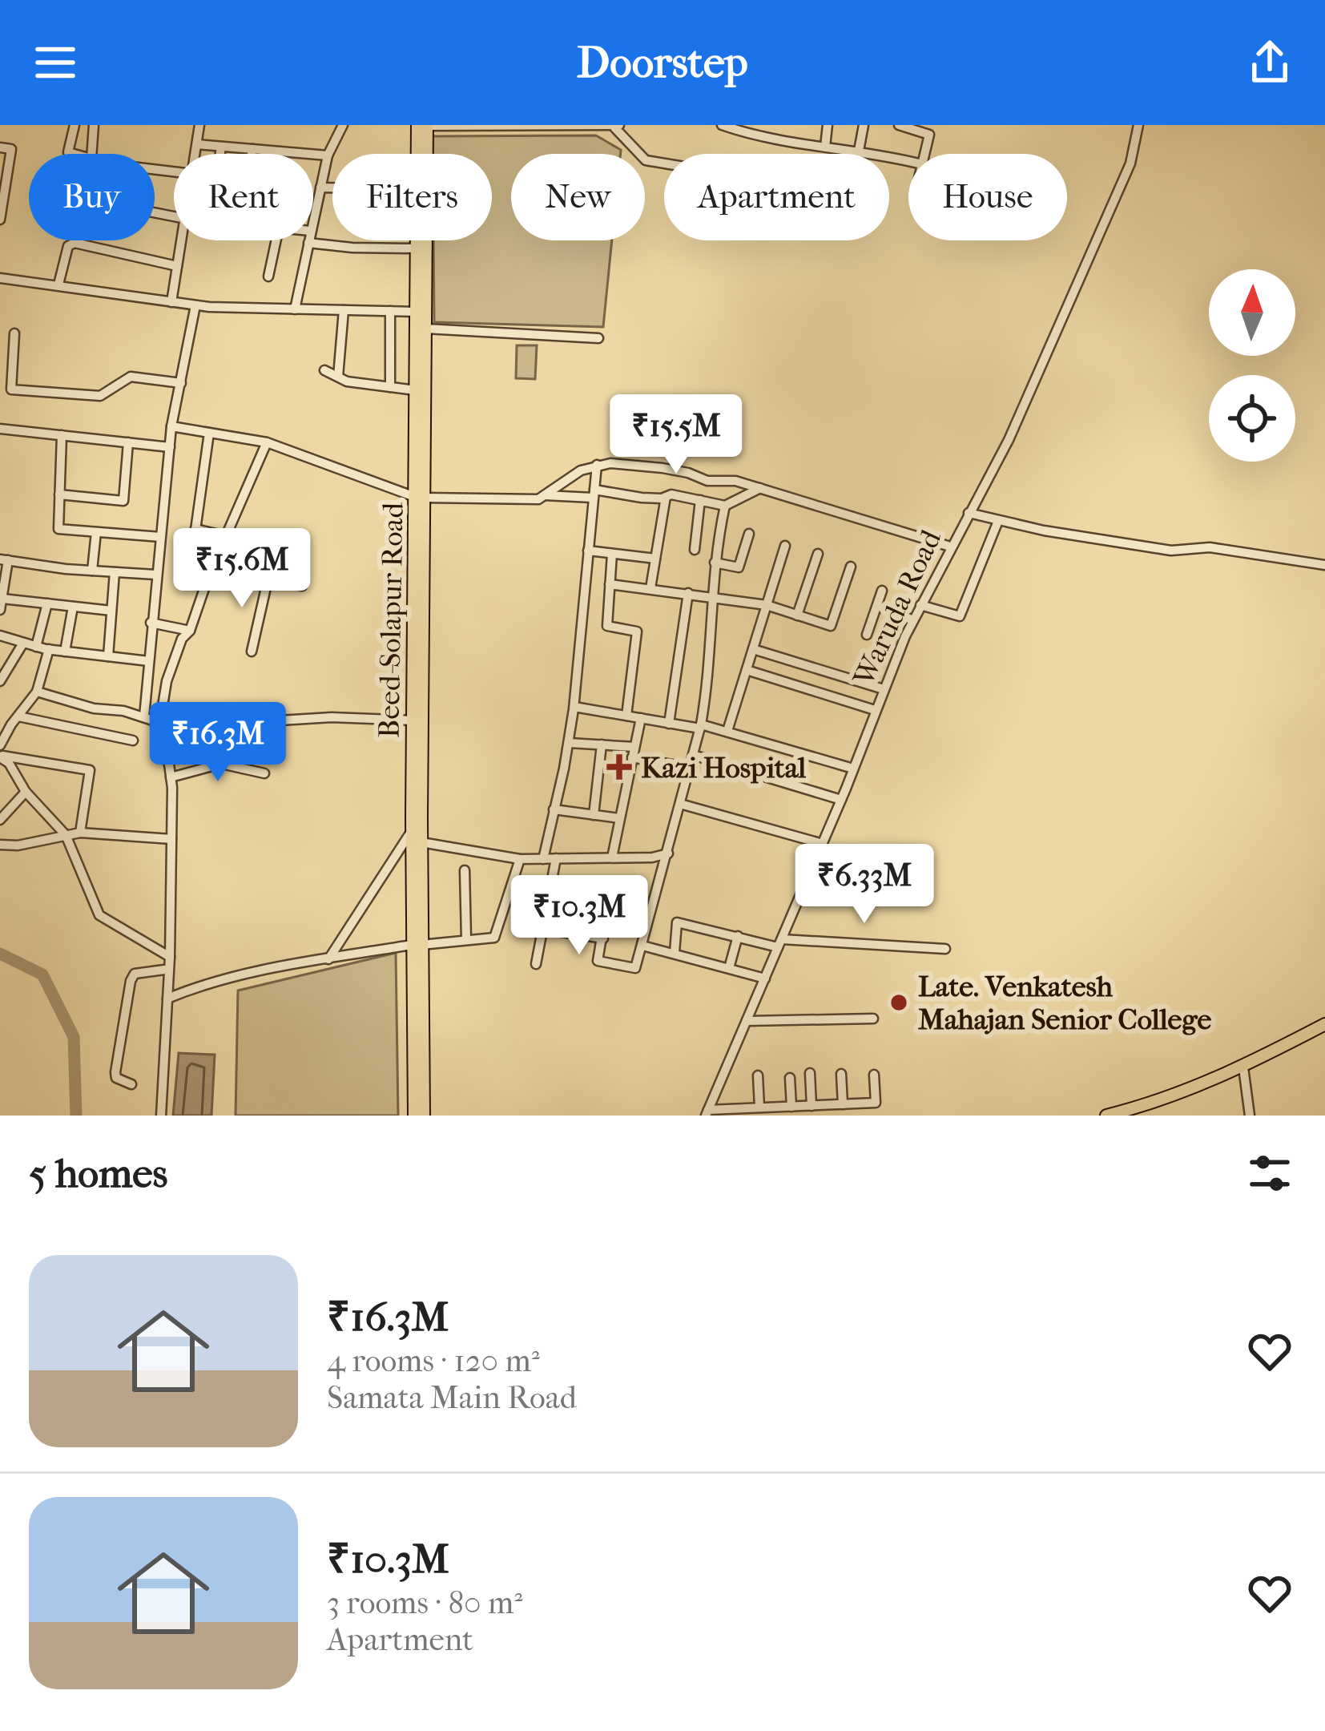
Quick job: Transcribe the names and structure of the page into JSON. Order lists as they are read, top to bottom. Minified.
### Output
{"streets":{"main road":["Beed-Solapur Road"],"street":["Waruda Road"]},"places":{"health":["Kazi Hospital"],"other":["Late. Venkatesh Mahajan Senior College"]},"north":"top","page":{"header":"Doorstep","chip":["Buy","Rent","Filters","New","Apartment","House"],"price":["₹15.5M","₹15.6M","₹16.3M","₹6.33M","₹10.3M"],"heading":"5 homes","list":[{"name":"₹16.3M","note":"4 rooms · 120 m² · Samata Main Road"},{"name":"₹10.3M","note":"3 rooms · 80 m² · Apartment"}]}}
